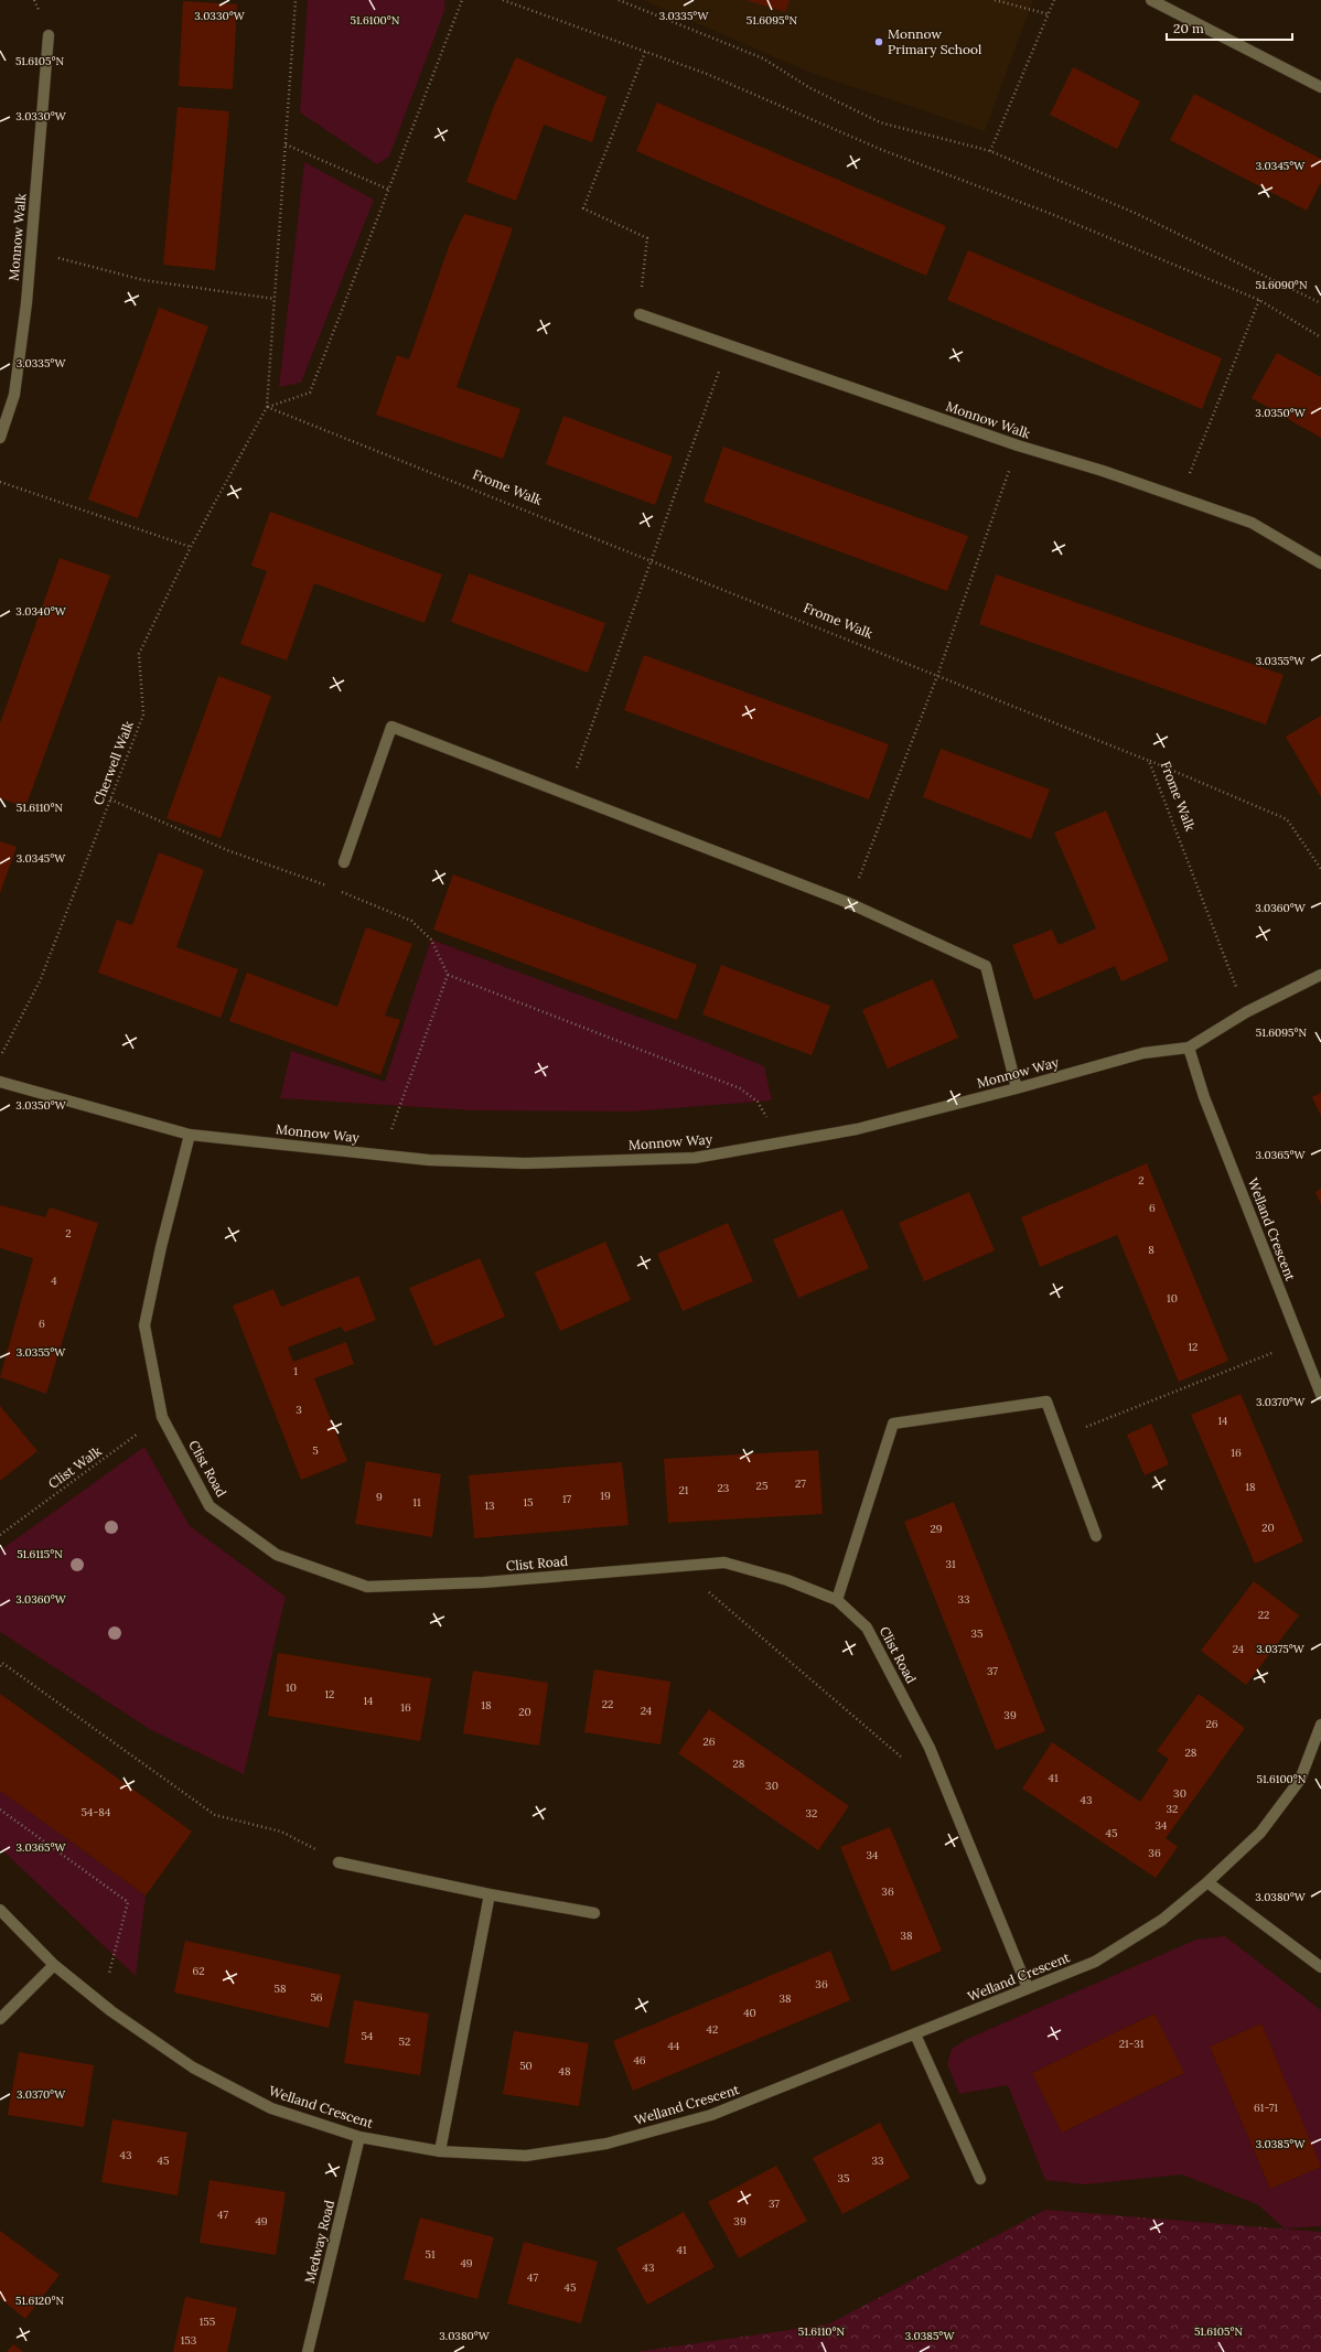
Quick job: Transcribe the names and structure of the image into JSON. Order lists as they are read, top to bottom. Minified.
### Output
{"streets":{"street":["Monnow Walk","Monnow Way","Welland Crescent","Clist Road","Medway Road"],"path":["Frome Walk","Cherwell Walk","Clist Walk"]},"crossings":[["Frome Walk","Cherwell Walk"],["Frome Walk","Monnow Way"],["Monnow Way","Welland Crescent"],["Monnow Way","Clist Road"],["Welland Crescent","Clist Road"],["Welland Crescent","Medway Road"],["Clist Walk","Clist Road"]],"places":["Monnow Primary School"],"house_numbers":["2","6","2","8","4","10","6","12","1","3","14","5","16","27","25","18","23","21","19","9","17","11","15","13","20","29","31","33","22","35","24","37","10","12","14","22","18","16","24","20","39","26","26","28","28","41","30","30","43","32","54-84","32","34","45","36","34","36","38","62","36","58","56","38","40","42","54","52","21-31","44","46","50","48","61-71","43","45","33","35","37","47","49","39","41","51","49","43","47","45","155","153"],"scale_bar":"20 m","coordinates":["3.0335°W","3.0330°W","51.6100°N","51.6095°N","51.6105°N","3.0345°W","51.6090°N","3.0350°W","3.0340°W","3.0355°W","51.6110°N","3.0360°W","3.0365°W","3.0370°W","51.6115°N","3.0375°W","3.0380°W","3.0385°W","51.6120°N"]}
